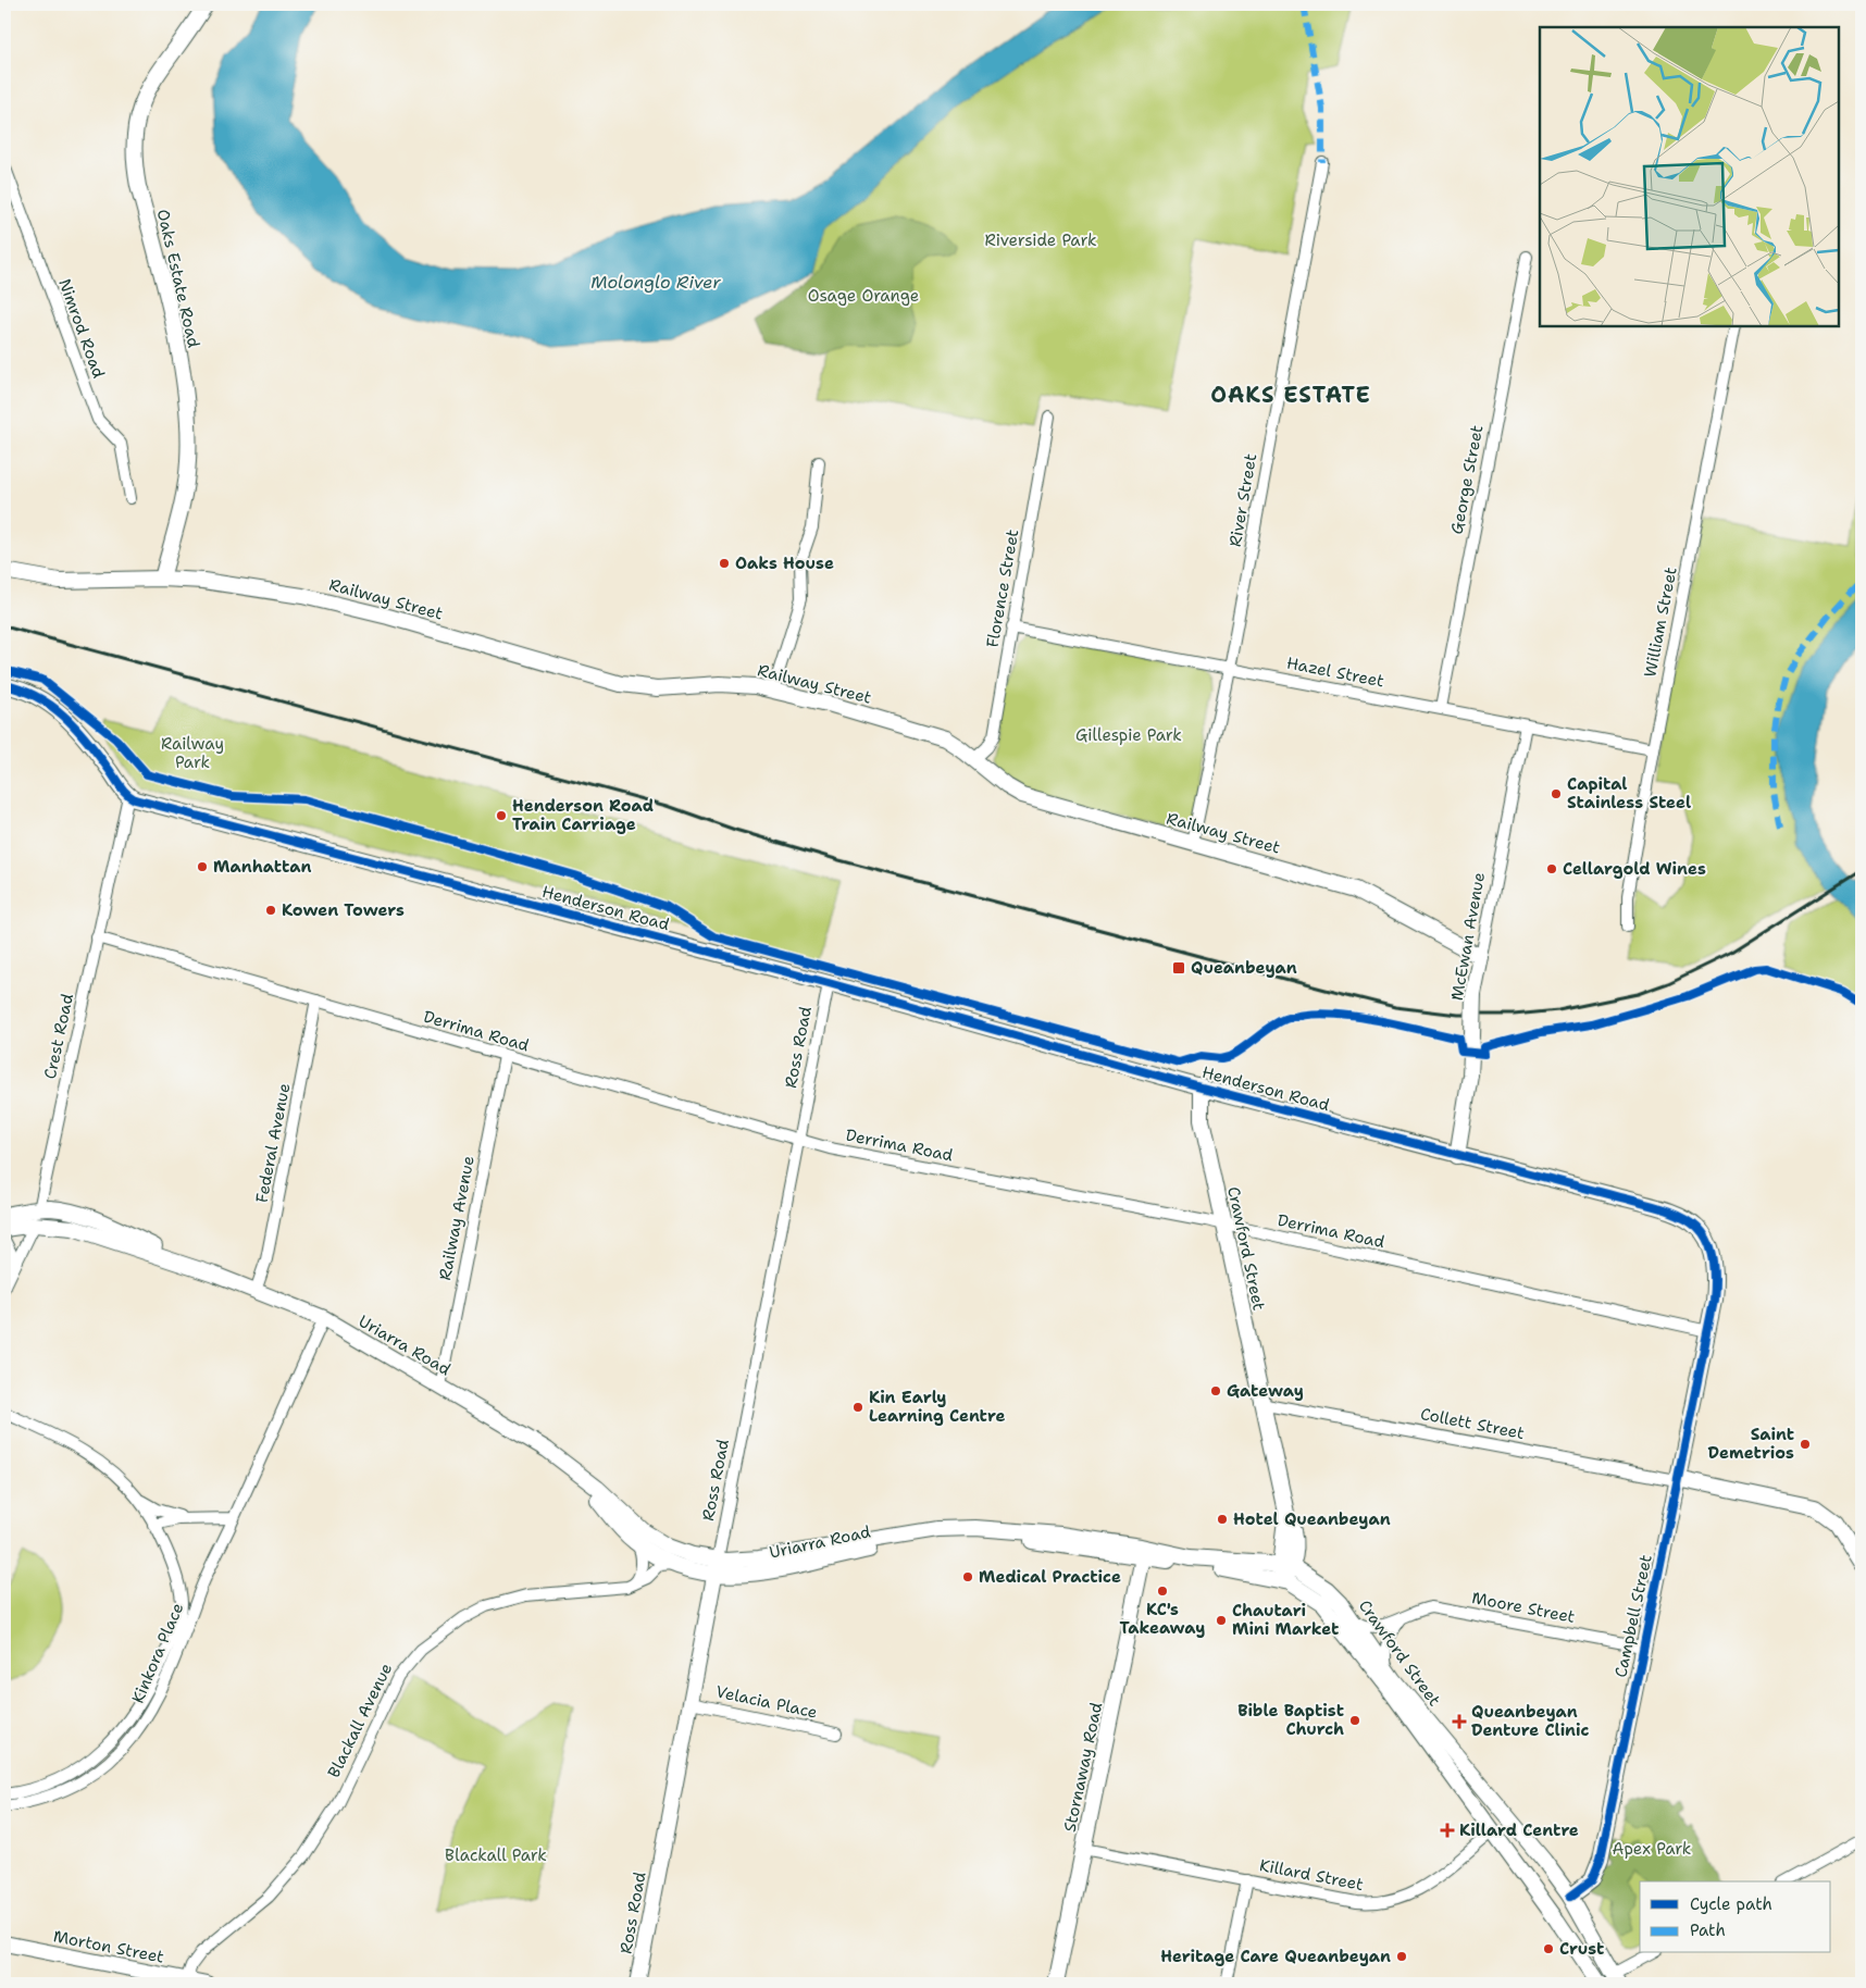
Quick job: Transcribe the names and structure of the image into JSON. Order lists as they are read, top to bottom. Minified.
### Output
{"streets":{"street":["Oaks Estate Road","Nimrod Road","George Street","River Street","Florence Street","Railway Street","William Street","Hazel Street","Henderson Road","McEwan Avenue","Derrima Road","Crest Road","Ross Road","Federal Avenue","Railway Avenue","Crawford Street","Uriarra Road","Collett Street","Moore Street","Campbell Street","Kinkora Place","Velacia Place","Blackall Avenue","Stornaway Road","Killard Street","Morton Street"]},"crossings":[["Oaks Estate Road","Railway Street"],["George Street","Hazel Street"],["River Street","Railway Street"],["River Street","Hazel Street"],["Florence Street","Railway Street"],["Florence Street","Hazel Street"],["Railway Street","McEwan Avenue"],["William Street","Hazel Street"],["Hazel Street","McEwan Avenue"],["Henderson Road","McEwan Avenue"],["Henderson Road","Derrima Road"],["Henderson Road","Crest Road"],["Henderson Road","Ross Road"],["Henderson Road","Crawford Street"],["Henderson Road","Campbell Street"],["Derrima Road","Crest Road"],["Derrima Road","Ross Road"],["Derrima Road","Federal Avenue"],["Derrima Road","Railway Avenue"],["Derrima Road","Crawford Street"],["Derrima Road","Campbell Street"],["Crest Road","Uriarra Road"],["Ross Road","Uriarra Road"],["Ross Road","Velacia Place"],["Federal Avenue","Uriarra Road"],["Railway Avenue","Uriarra Road"],["Crawford Street","Uriarra Road"],["Crawford Street","Collett Street"],["Crawford Street","Moore Street"],["Crawford Street","Campbell Street"],["Crawford Street","Killard Street"],["Uriarra Road","Kinkora Place"],["Uriarra Road","Blackall Avenue"],["Uriarra Road","Stornaway Road"],["Collett Street","Campbell Street"],["Moore Street","Campbell Street"],["Blackall Avenue","Morton Street"],["Stornaway Road","Killard Street"]],"districts":["OAKS ESTATE"],"water":["Molonglo River"],"parks":["Riverside Park","Osage Orange","Gillespie Park","Railway Park","Apex Park","Blackall Park"],"places":{"other":["Oaks House","Capital Stainless Steel","Henderson Road Train Carriage","Manhattan","Cellargold Wines","Kowen Towers","Gateway","Kin Early Learning Centre","Saint Demetrios","Hotel Queanbeyan","Medical Practice","KC's Takeaway","Chautari Mini Market","Bible Baptist Church","Crust","Heritage Care Queanbeyan"],"transit":["Queanbeyan"],"health":["Queanbeyan Denture Clinic","Killard Centre"]},"legend":["Cycle path","Path"]}
